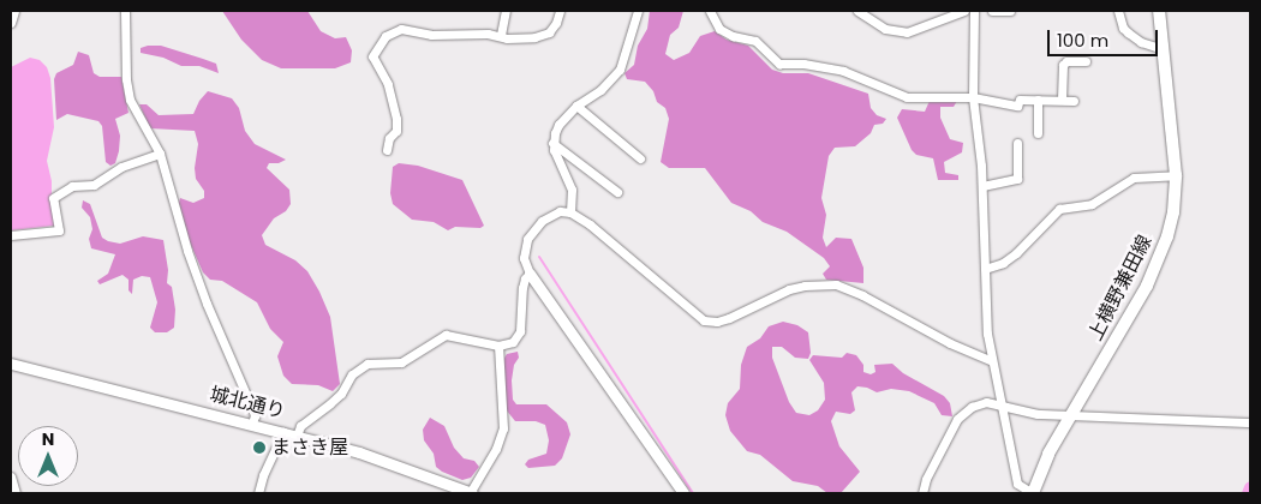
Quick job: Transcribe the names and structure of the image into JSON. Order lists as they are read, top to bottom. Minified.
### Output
{"streets":{"main road":["上横野兼田線"],"street":["城北通り"]},"places":["まさき屋"],"scale_bar":"100 m","north":"top"}
